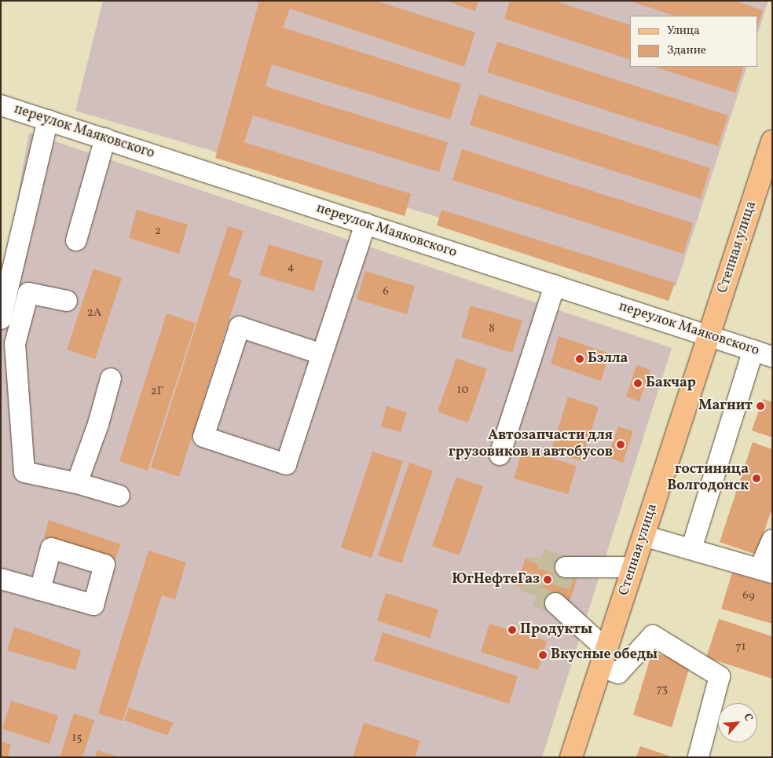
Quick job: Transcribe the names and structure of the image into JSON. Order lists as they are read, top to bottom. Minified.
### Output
{"streets":{"main road":["Степная улица"],"street":["переулок Маяковского"]},"crossings":[["переулок Маяковского","Степная улица"]],"places":["Бэлла","Бакчар","Магнит","Автозапчасти для грузовиков и автобусов","гостиница Волгодонск","ЮгНефтеГаз","Продукты","Вкусные обеды"],"house_numbers":["2","4","6","2А","8","10","2Г","69","71","73","15"],"legend":["Улица","Здание"],"north":"top right"}
